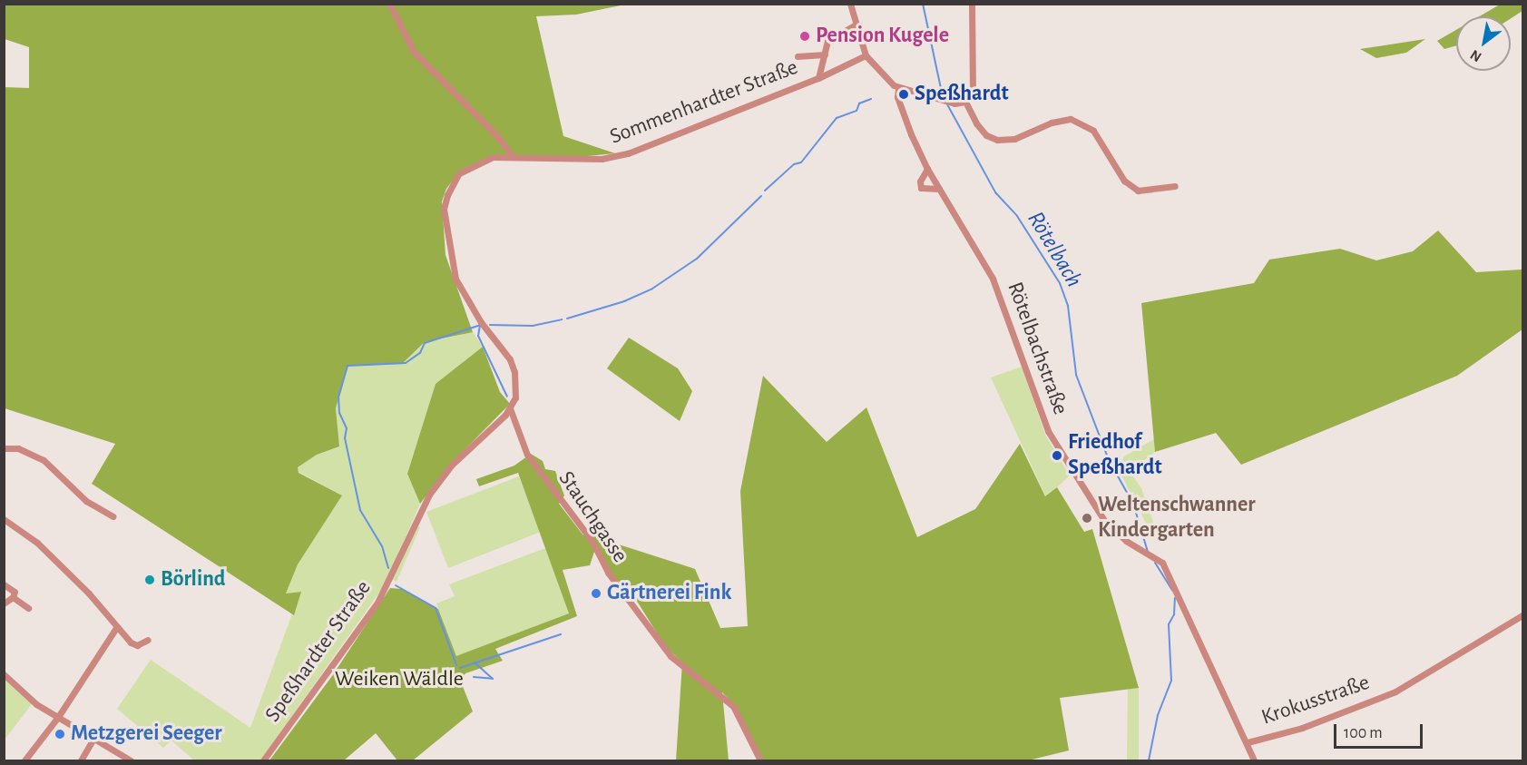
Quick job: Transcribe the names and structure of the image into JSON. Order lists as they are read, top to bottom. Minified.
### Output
{"streets":{"street":["Sommenhardter Straße","Rötelbachstraße","Stauchgasse","Speßhardter Straße","Krokusstraße"]},"crossings":[["Sommenhardter Straße","Stauchgasse"],["Sommenhardter Straße","Speßhardter Straße"],["Rötelbachstraße","Krokusstraße"],["Stauchgasse","Speßhardter Straße"]],"water":["Rötelbach"],"parks":["Weiken Wäldle"],"places":["Pension Kugele","Speßhardt","Friedhof Speßhardt","Weltenschwanner Kindergarten","Börlind","Gärtnerei Fink","Metzgerei Seeger"],"scale_bar":"100 m","north":"bottom left"}
